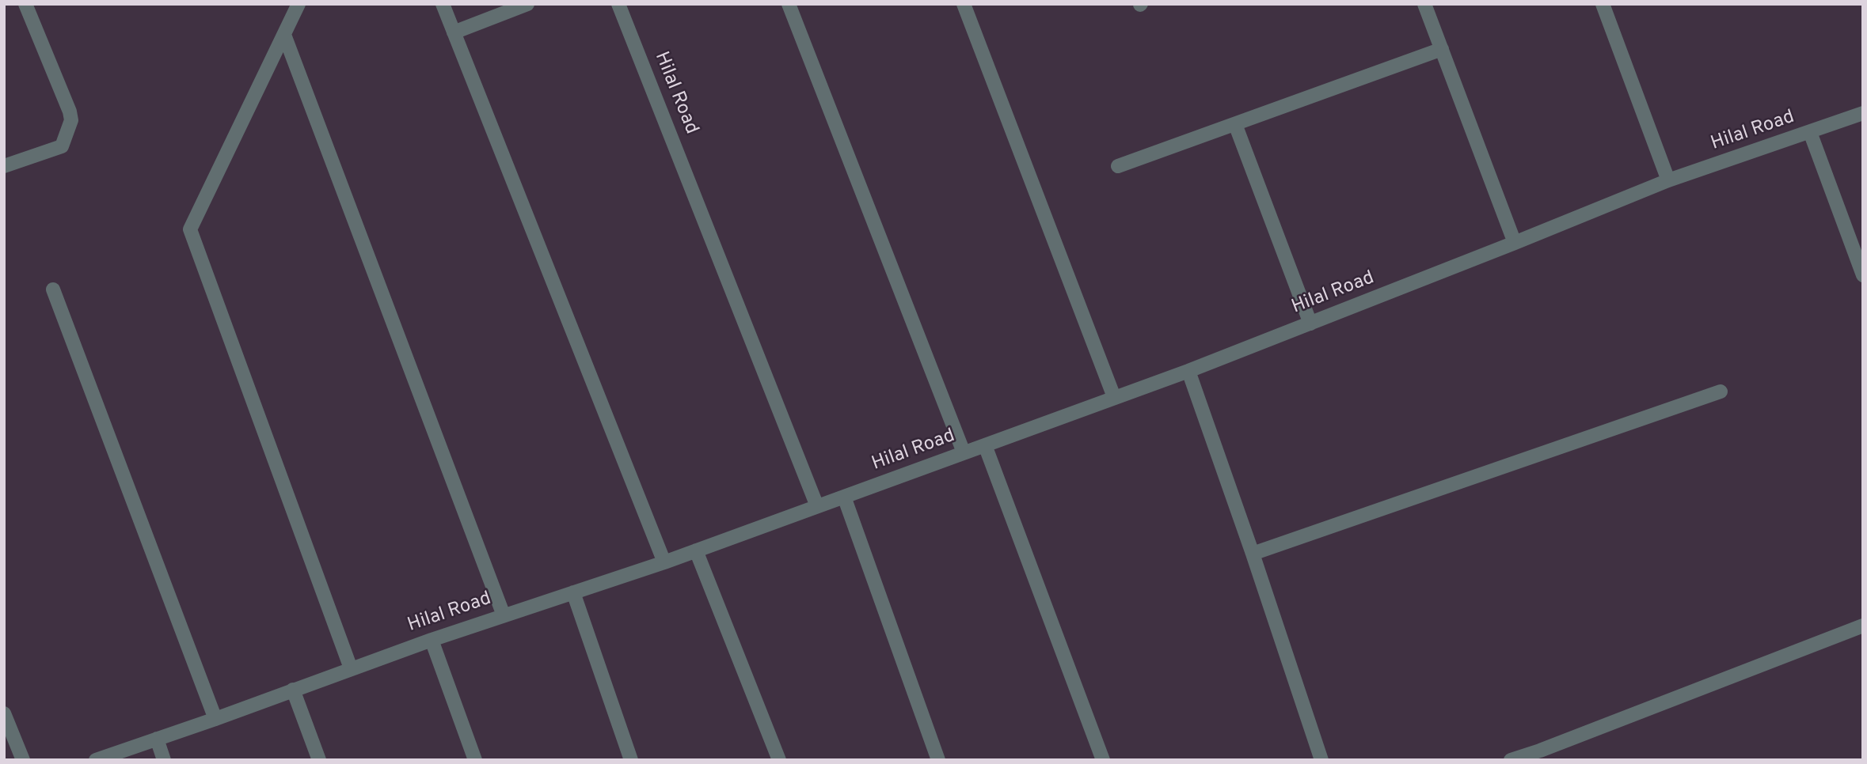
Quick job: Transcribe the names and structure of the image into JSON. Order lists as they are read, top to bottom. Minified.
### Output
{"streets":{"street":["Hilal Road"]}}
